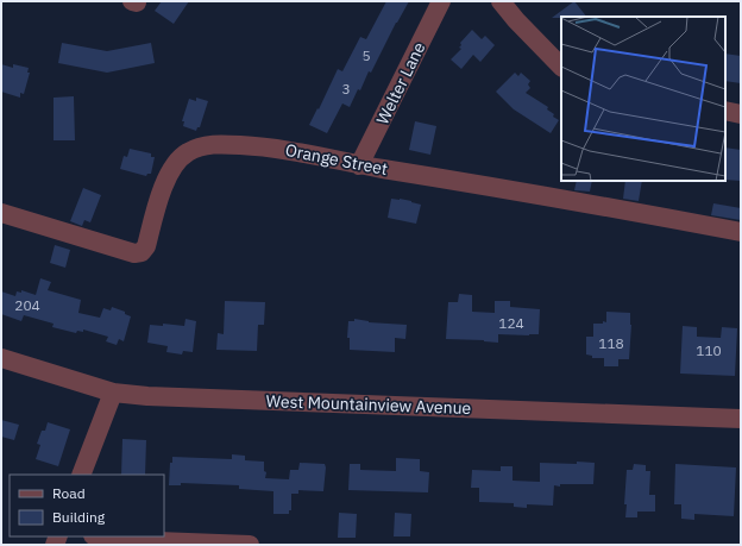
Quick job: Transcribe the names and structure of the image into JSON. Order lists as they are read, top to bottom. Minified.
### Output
{"streets":{"street":["Welter Lane","Orange Street","West Mountainview Avenue"]},"crossings":[["Welter Lane","Orange Street"]],"house_numbers":["5","3","204","124","118","110"],"legend":["Road","Building"]}
